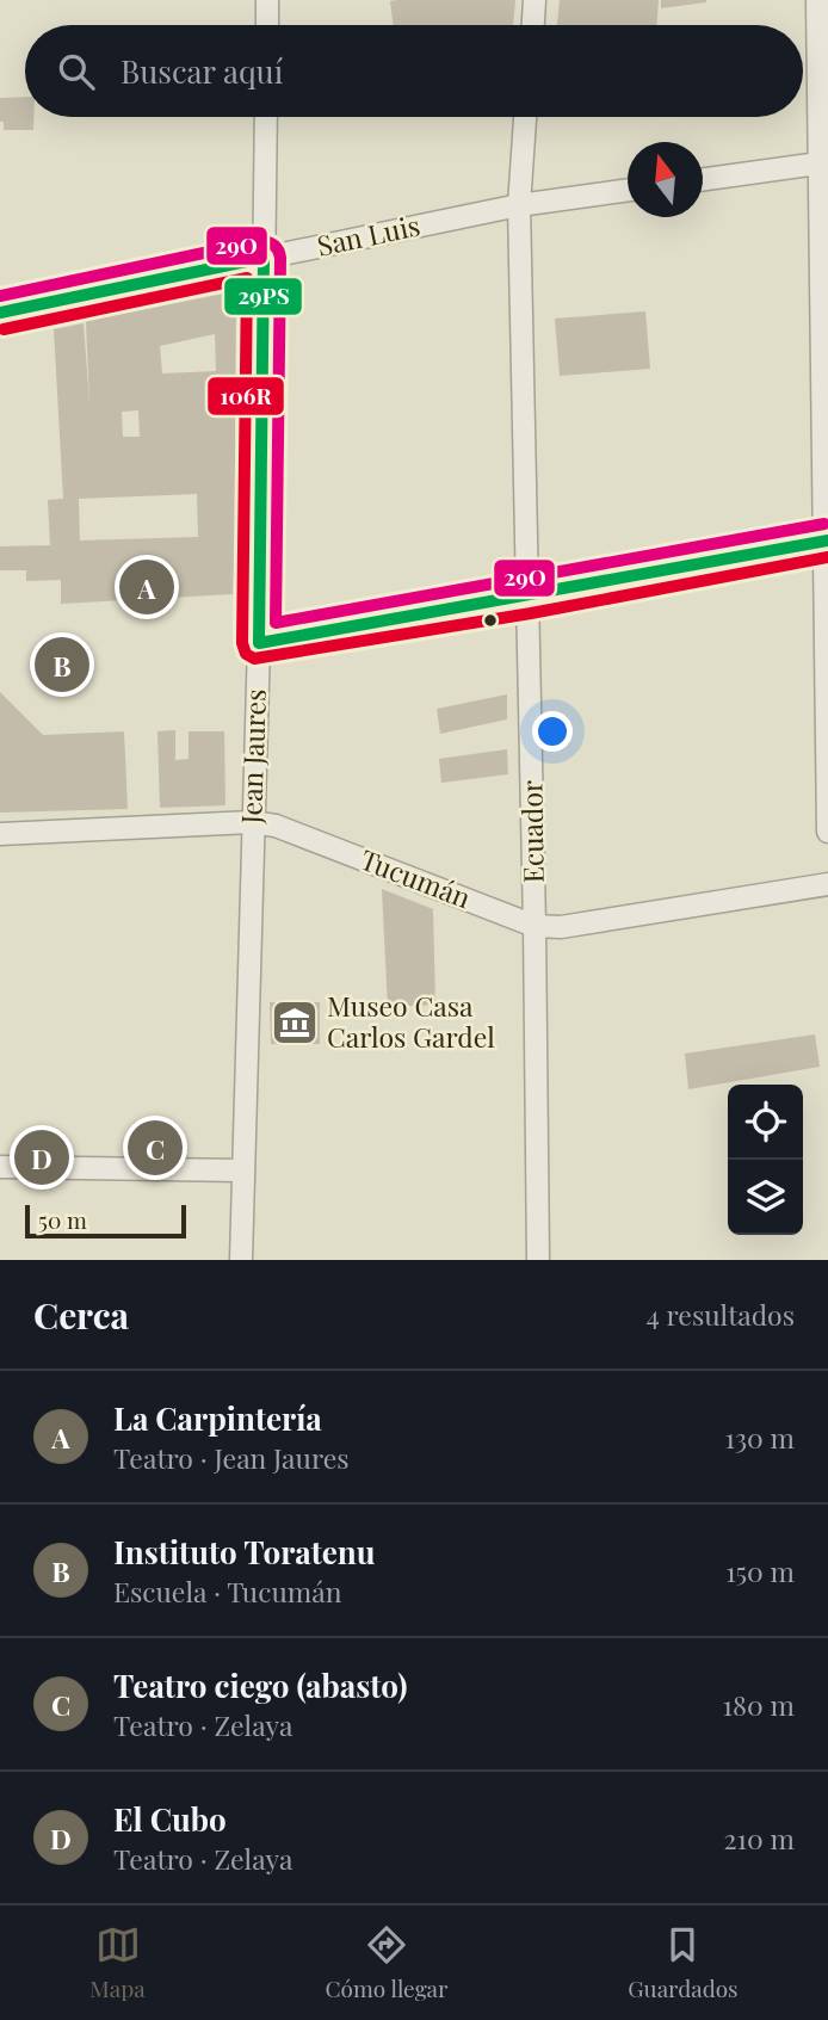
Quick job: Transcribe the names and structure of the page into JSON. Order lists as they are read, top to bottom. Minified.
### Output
{"streets":{"street":["San Luis","Jean Jaures","Ecuador","Tucumán"]},"crossings":[["San Luis","Jean Jaures"],["San Luis","Ecuador"],["Jean Jaures","Tucumán"],["Ecuador","Tucumán"]],"places":{"museum":["Museo Casa Carlos Gardel"]},"lines":["transit line 29O","transit line 29PS","transit line 106R"],"scale_bar":"50 m","north":"top","page":{"search":"Buscar aquí","pins":["A","B","C","D"],"scale":"50 m","heading":["Cerca","4 resultados"],"list":[{"mark":"A","name":"La Carpintería","note":"Teatro · Jean Jaures","value":"130 m"},{"mark":"B","name":"Instituto Toratenu","note":"Escuela · Tucumán","value":"150 m"},{"mark":"C","name":"Teatro ciego (abasto)","note":"Teatro · Zelaya","value":"180 m"},{"mark":"D","name":"El Cubo","note":"Teatro · Zelaya","value":"210 m"}],"nav":["Mapa","Cómo llegar","Guardados"]}}
